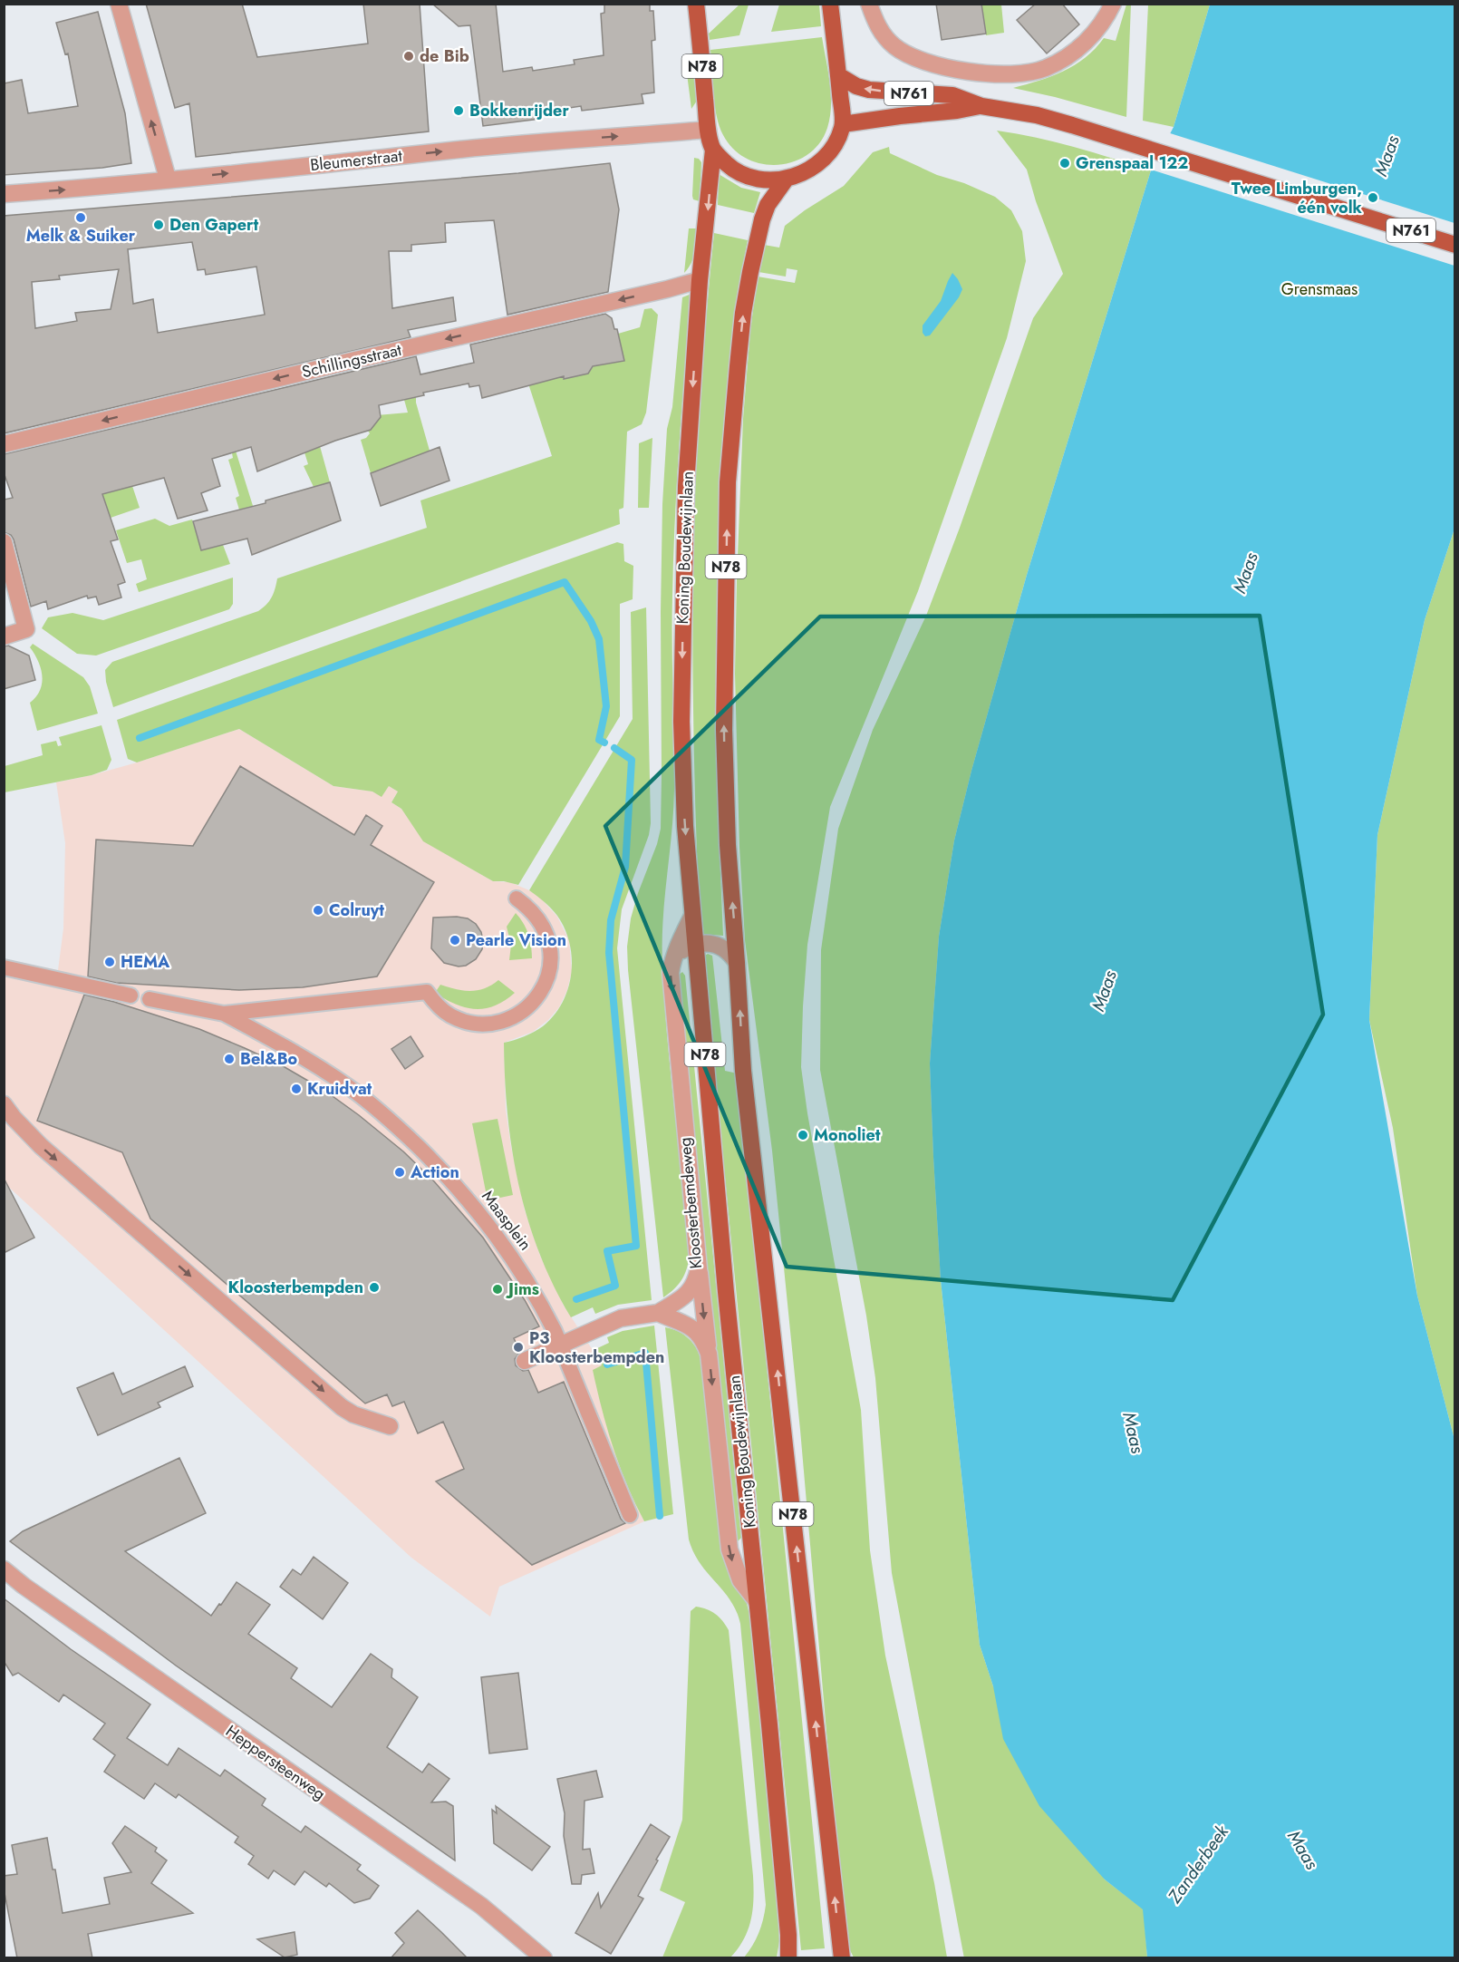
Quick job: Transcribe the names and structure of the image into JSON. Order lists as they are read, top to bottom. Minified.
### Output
{"streets":{"main road":["N78","N761","Koning Boudewijnlaan"],"street":["Bleumerstraat","Schillingsstraat","Kloosterbemdeweg","Maasplein","Heppersteenweg"]},"crossings":[["N78","N761"],["N78","Bleumerstraat"],["N78","Koning Boudewijnlaan"],["Schillingsstraat","Koning Boudewijnlaan"],["Koning Boudewijnlaan","Kloosterbemdeweg"]],"one_way":["Bleumerstraat","Schillingsstraat","Kloosterbemdeweg"],"water":["Maas","Zanderbeek"],"parks":["Grensmaas"],"places":["de Bib","Bokkenrijder","Grenspaal 122","Twee Limburgen, één volk","Melk & Suiker","Den Gapert","Colruyt","Pearle Vision","HEMA","Bel&Bo","Kruidvat","Monoliet","Action","Kloosterbempden","Jims","P3 Kloosterbempden"]}
